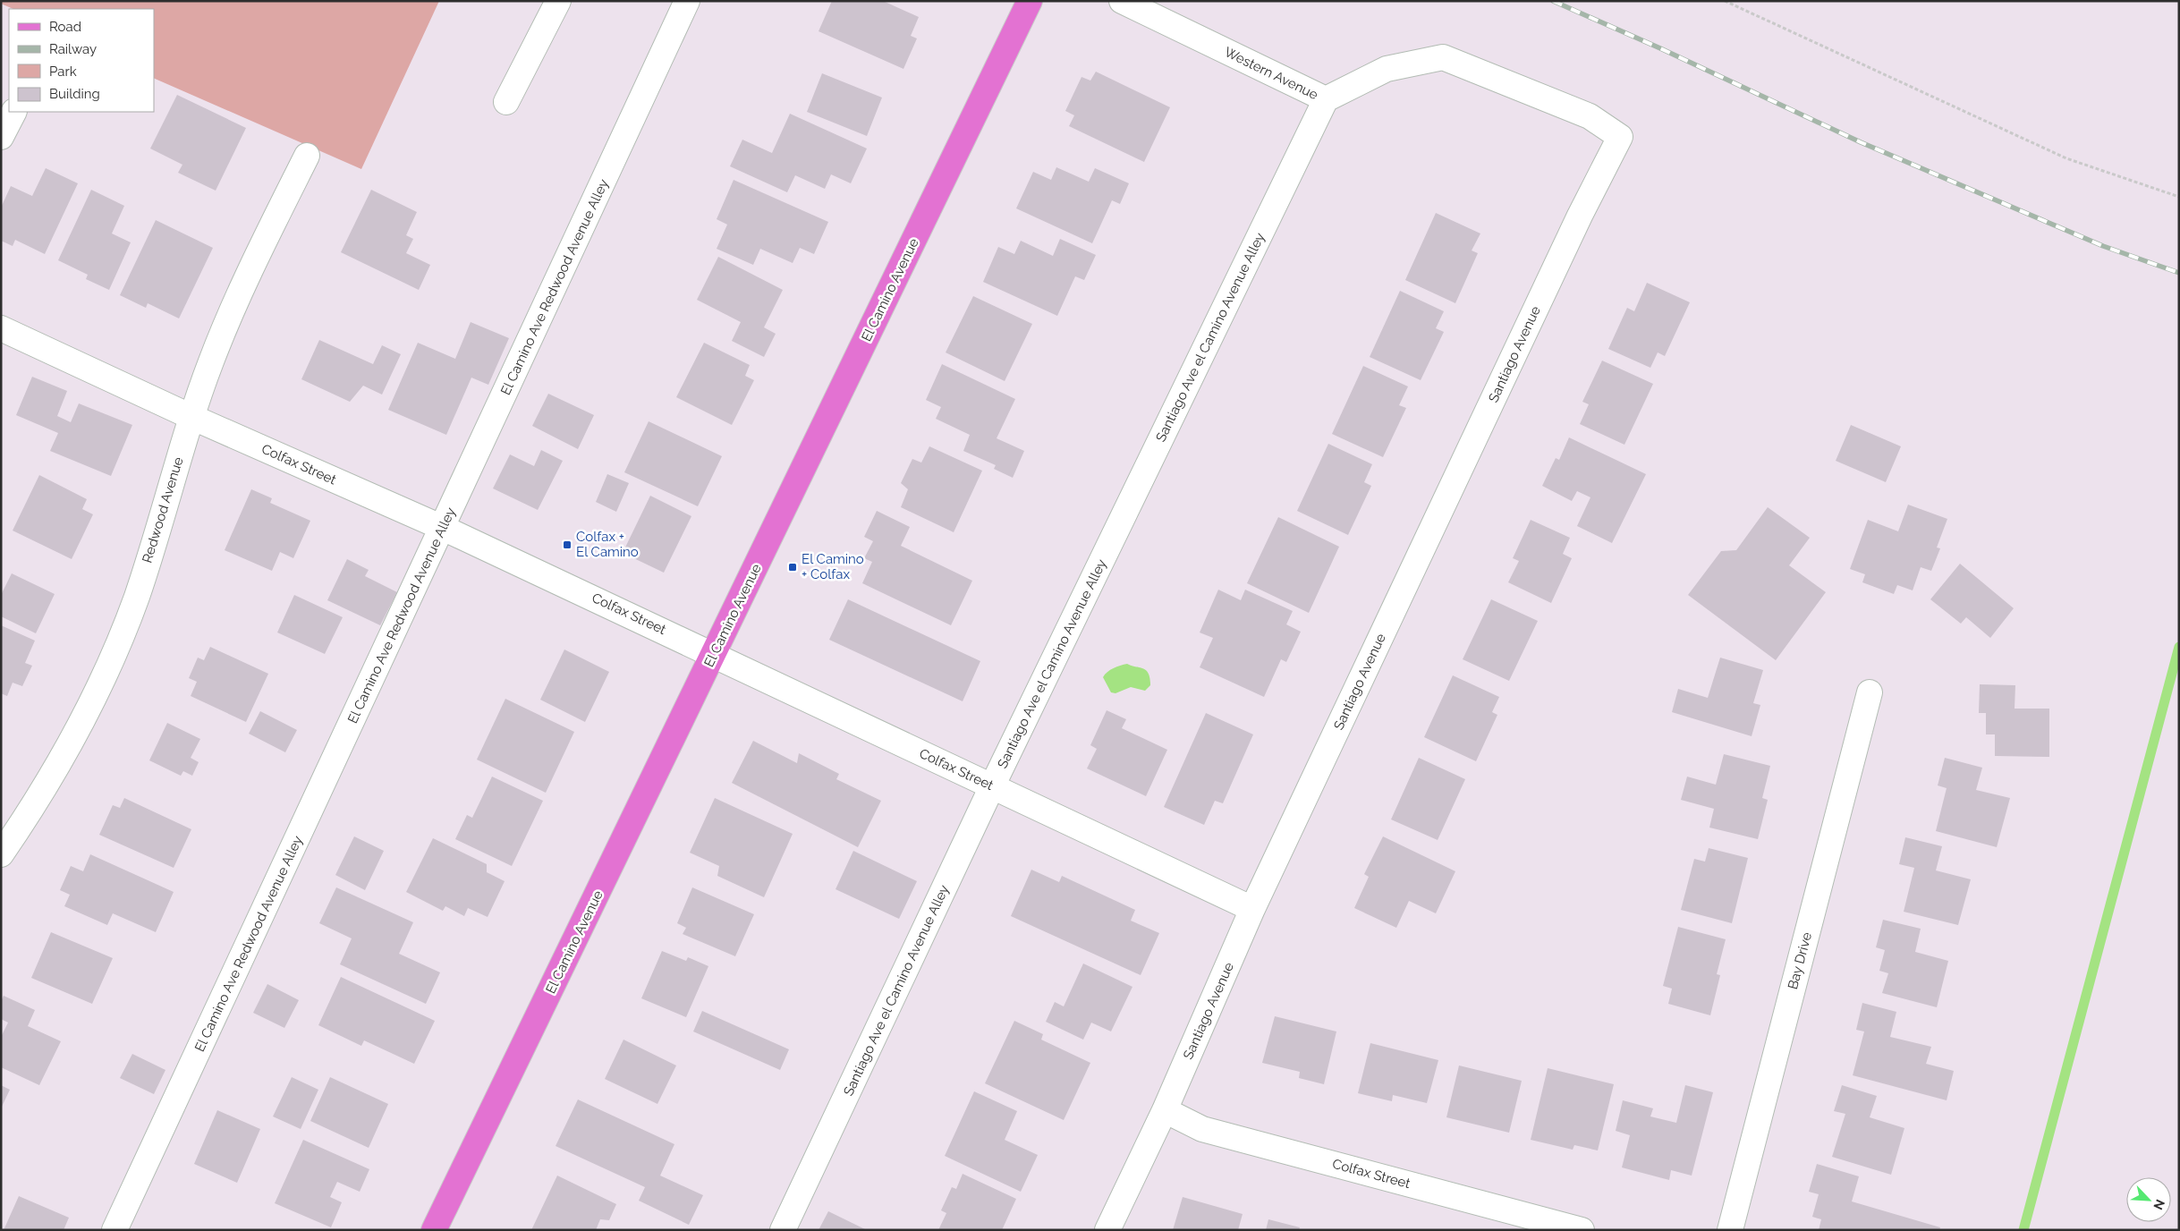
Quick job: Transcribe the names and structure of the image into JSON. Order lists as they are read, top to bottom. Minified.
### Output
{"streets":{"main road":["El Camino Avenue"],"street":["Western Avenue","El Camino Ave Redwood Avenue Alley","Santiago Ave el Camino Avenue Alley","Santiago Avenue","Colfax Street","Redwood Avenue","Bay Drive"]},"crossings":[["Western Avenue","Santiago Ave el Camino Avenue Alley"],["Western Avenue","Santiago Avenue"],["El Camino Ave Redwood Avenue Alley","Colfax Street"],["El Camino Avenue","Colfax Street"],["Santiago Ave el Camino Avenue Alley","Colfax Street"],["Santiago Avenue","Colfax Street"],["Colfax Street","Redwood Avenue"]],"places":{"transit":["Colfax + El Camino","El Camino + Colfax"]},"legend":["Road","Railway","Park","Building"],"north":"bottom right"}
